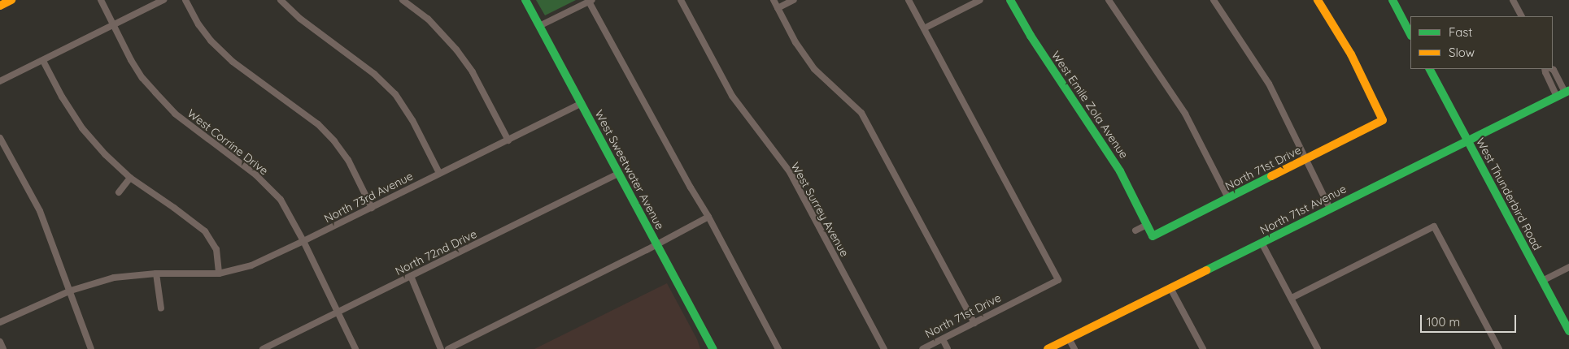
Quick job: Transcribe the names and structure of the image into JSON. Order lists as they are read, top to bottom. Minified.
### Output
{"streets":{"street":["West Emile Zola Avenue","West Corrine Drive","North 71st Drive","West Sweetwater Avenue","West Thunderbird Road","North 73rd Avenue","West Surrey Avenue","North 71st Avenue","North 72nd Drive"]},"crossings":[["West Emile Zola Avenue","North 71st Drive"],["West Corrine Drive","North 73rd Avenue"],["West Corrine Drive","North 72nd Drive"],["West Sweetwater Avenue","North 73rd Avenue"],["West Sweetwater Avenue","North 72nd Drive"],["West Thunderbird Road","North 71st Avenue"]],"legend":["Fast","Slow"],"scale_bar":"100 m"}
